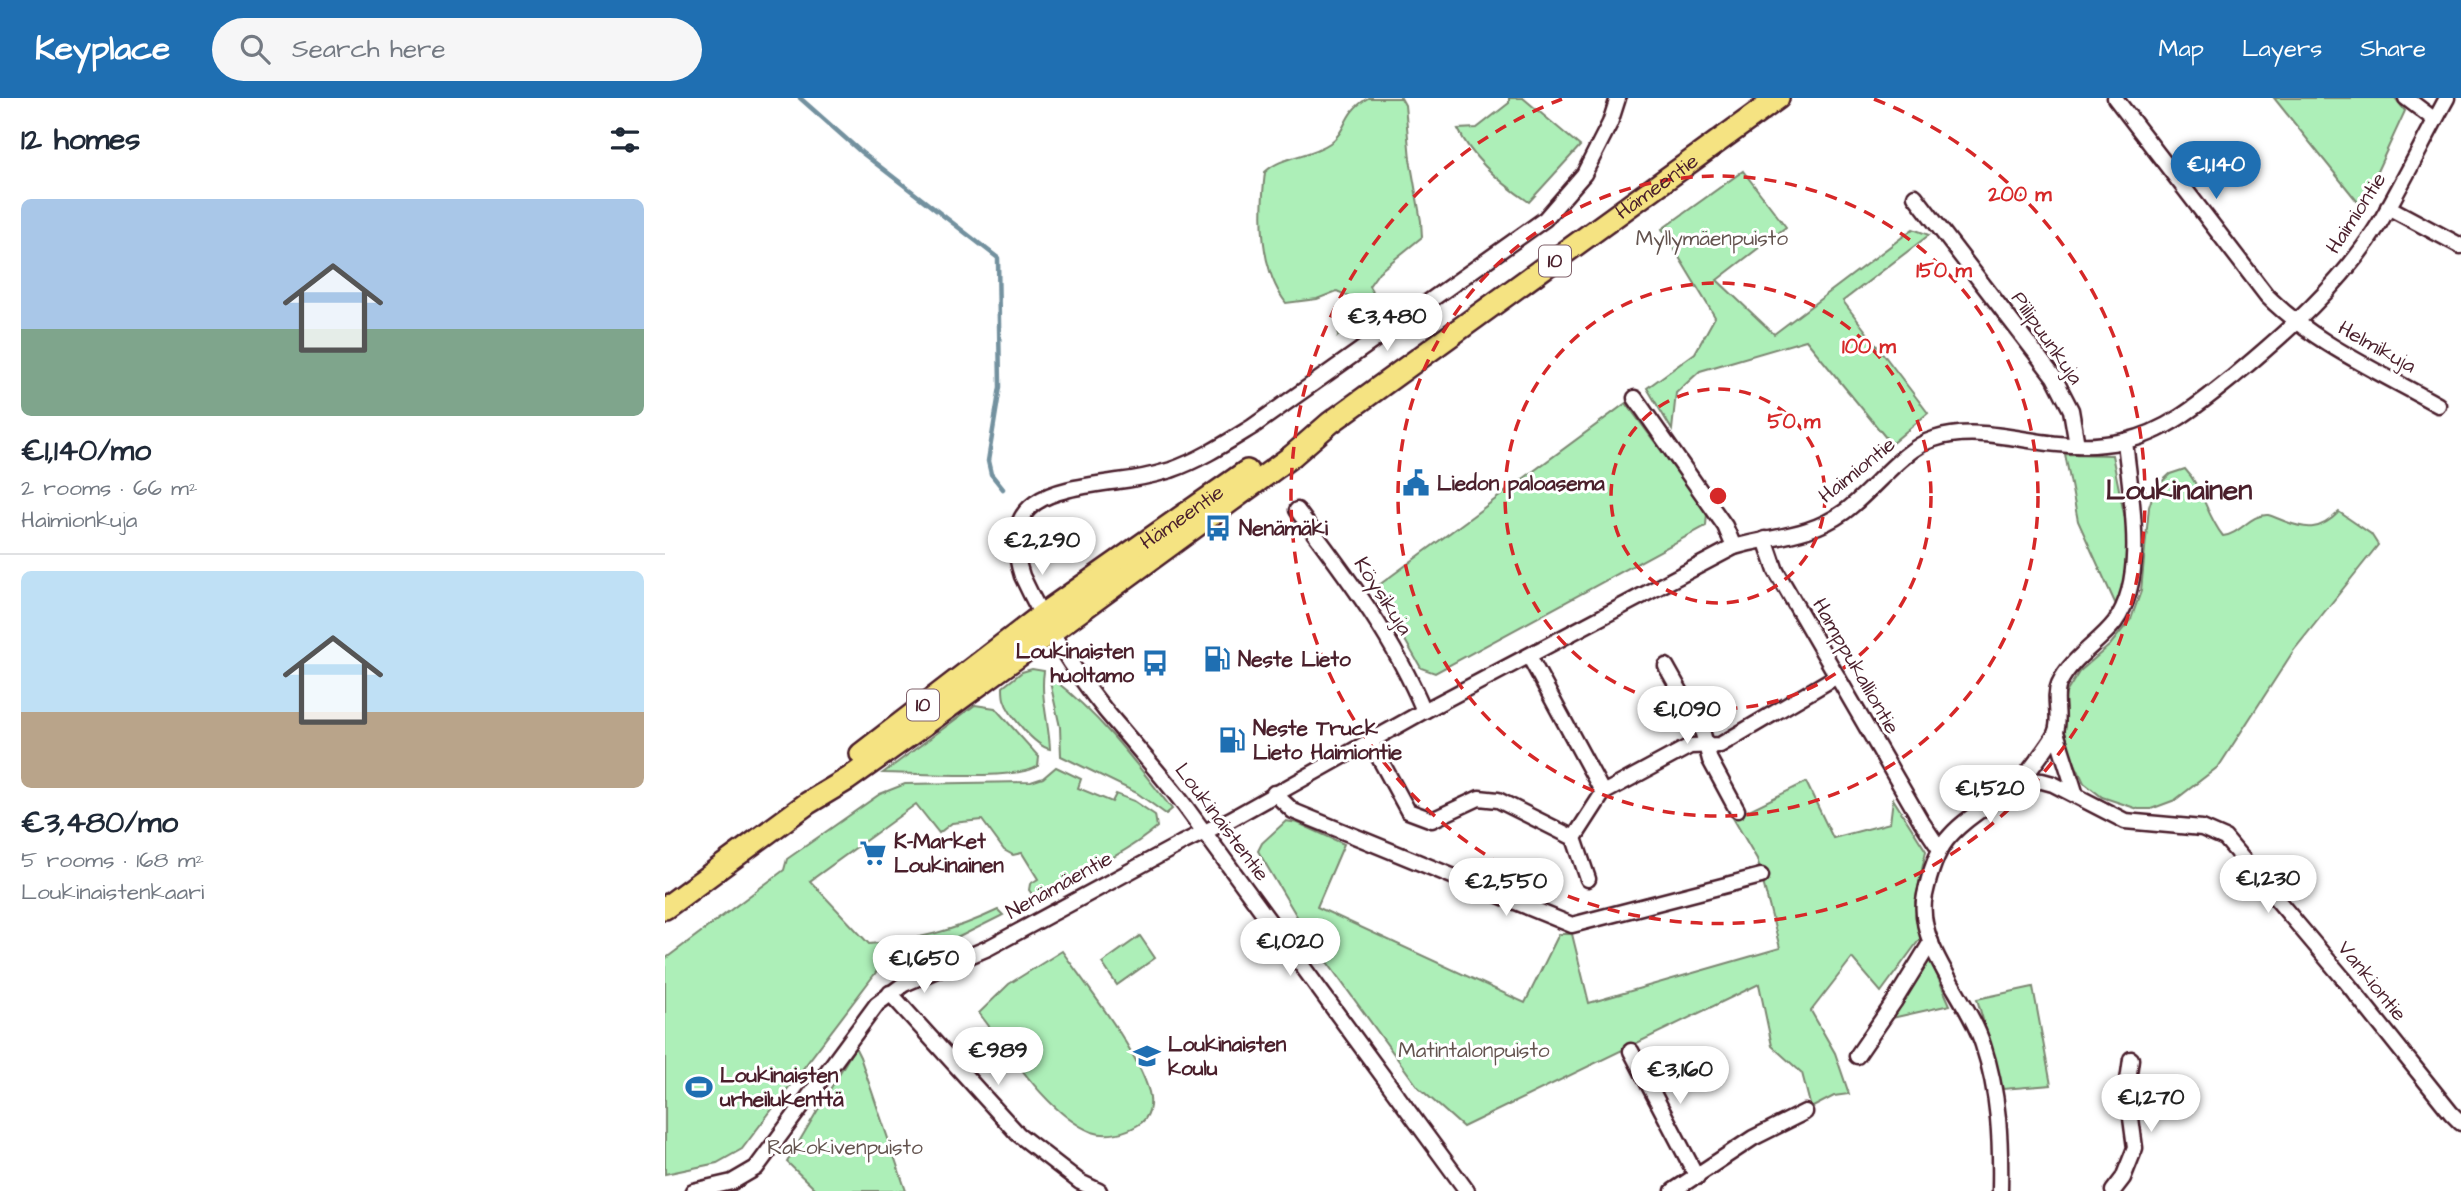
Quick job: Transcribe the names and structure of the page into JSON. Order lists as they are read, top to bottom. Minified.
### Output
{"streets":{"highway":["Hämeentie","10"],"street":["Haimiontie","Piilipuunkuja","Helmikuja","Köysikuja","Hamppukalliontie","Loukinaistentie","Nenämäentie","Vankiontie"]},"crossings":[["Hämeentie","Loukinaistentie"],["Haimiontie","Piilipuunkuja"],["Haimiontie","Helmikuja"],["Haimiontie","Köysikuja"],["Haimiontie","Hamppukalliontie"],["Haimiontie","Loukinaistentie"],["Haimiontie","Nenämäentie"],["Loukinaistentie","Nenämäentie"]],"districts":["Loukinainen"],"parks":["Myllymäenpuisto","Matintalonpuisto","Rakokivenpuisto"],"places":{"public building":["Liedon paloasema"],"bus stop":["Nenämäki","Loukinaisten huoltamo"],"fuel station":["Neste Lieto","Neste Truck Lieto Haimiontie"],"supermarket":["K-Market Loukinainen"],"school or university":["Loukinaisten koulu"],"sports":["Loukinaisten urheilukenttä"]},"page":{"header":"Keyplace","search":"Search here","nav":["Map","Layers","Share"],"heading":"12 homes","price":["€1,140","€3,480","€2,290","€1,090","€1,520","€1,230","€2,550","€1,020","€1,650","€989","€3,160","€1,270"],"list":[{"name":"€1,140/mo","note":"2 rooms · 66 m² · Haimionkuja"},{"name":"€3,480/mo","note":"5 rooms · 168 m² · Loukinaistenkaari"}]},"rings":["200 m","150 m","100 m","50 m"]}
